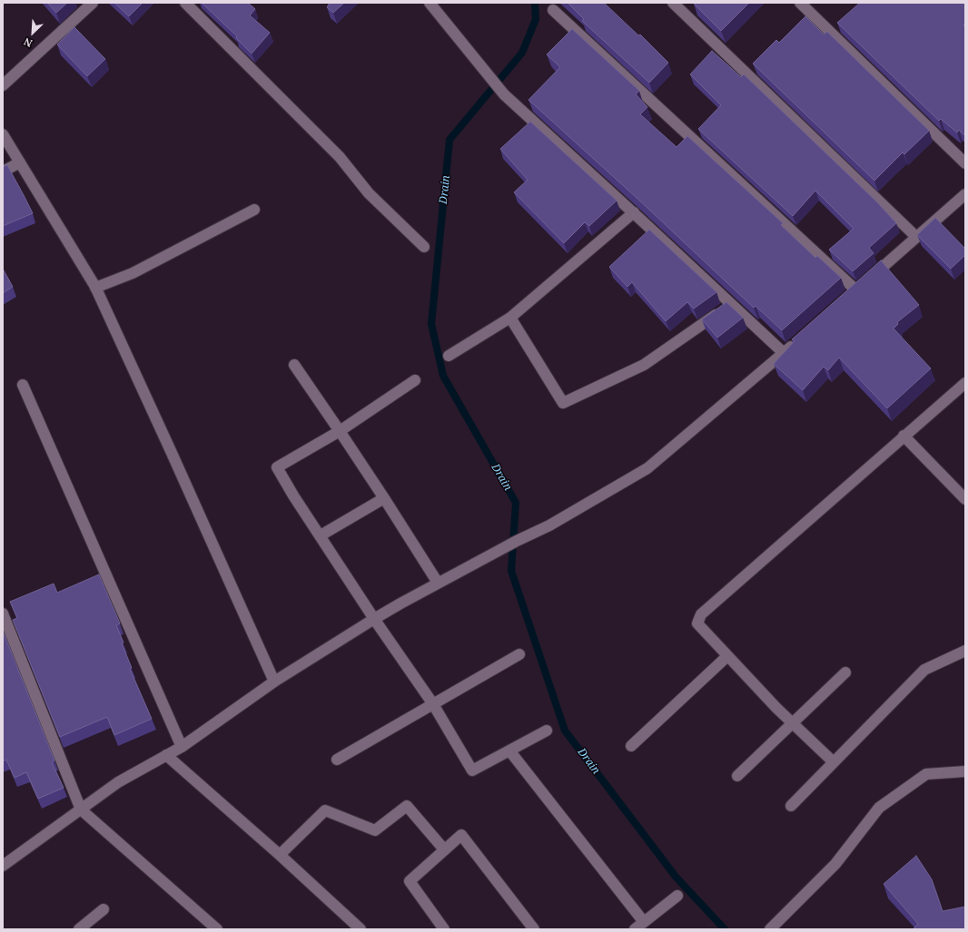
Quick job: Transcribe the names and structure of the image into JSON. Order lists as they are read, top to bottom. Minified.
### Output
{"water":["Drain"],"north":"bottom left"}
